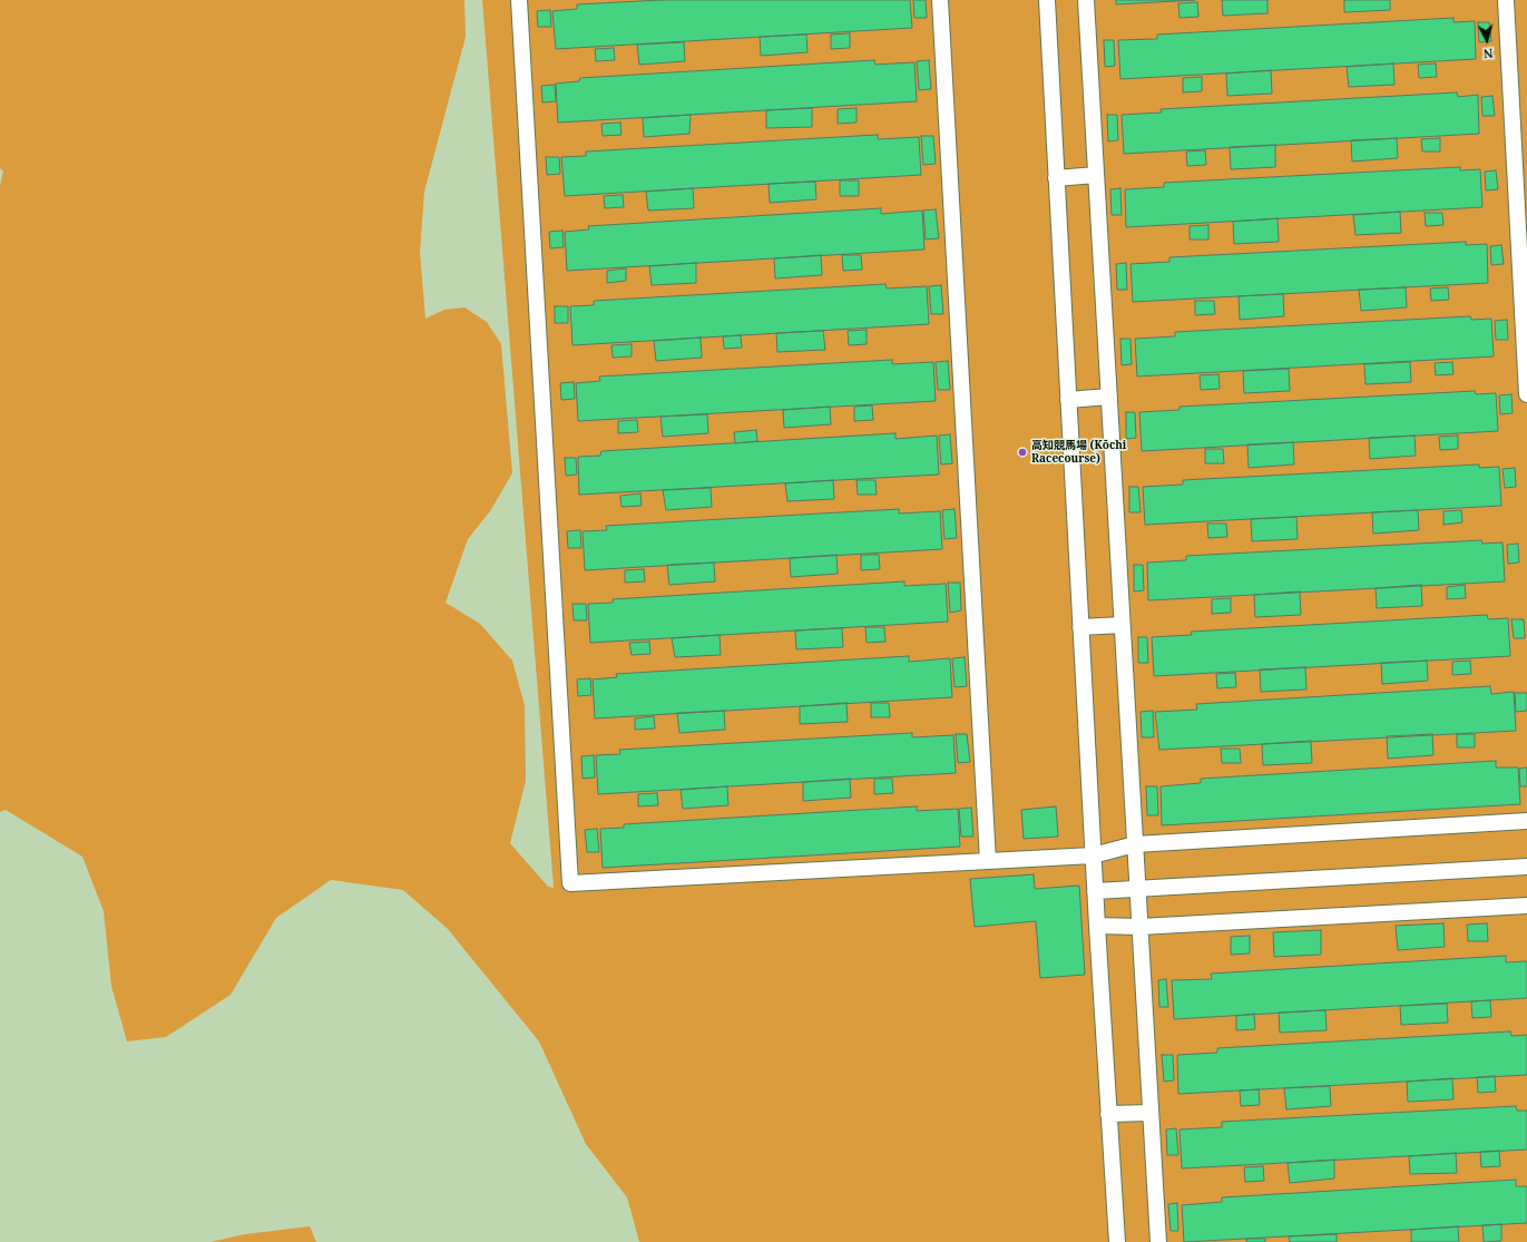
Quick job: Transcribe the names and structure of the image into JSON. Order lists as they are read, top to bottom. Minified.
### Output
{"places":["高知競馬場 (Kōchi Racecourse)"],"north":"bottom"}
